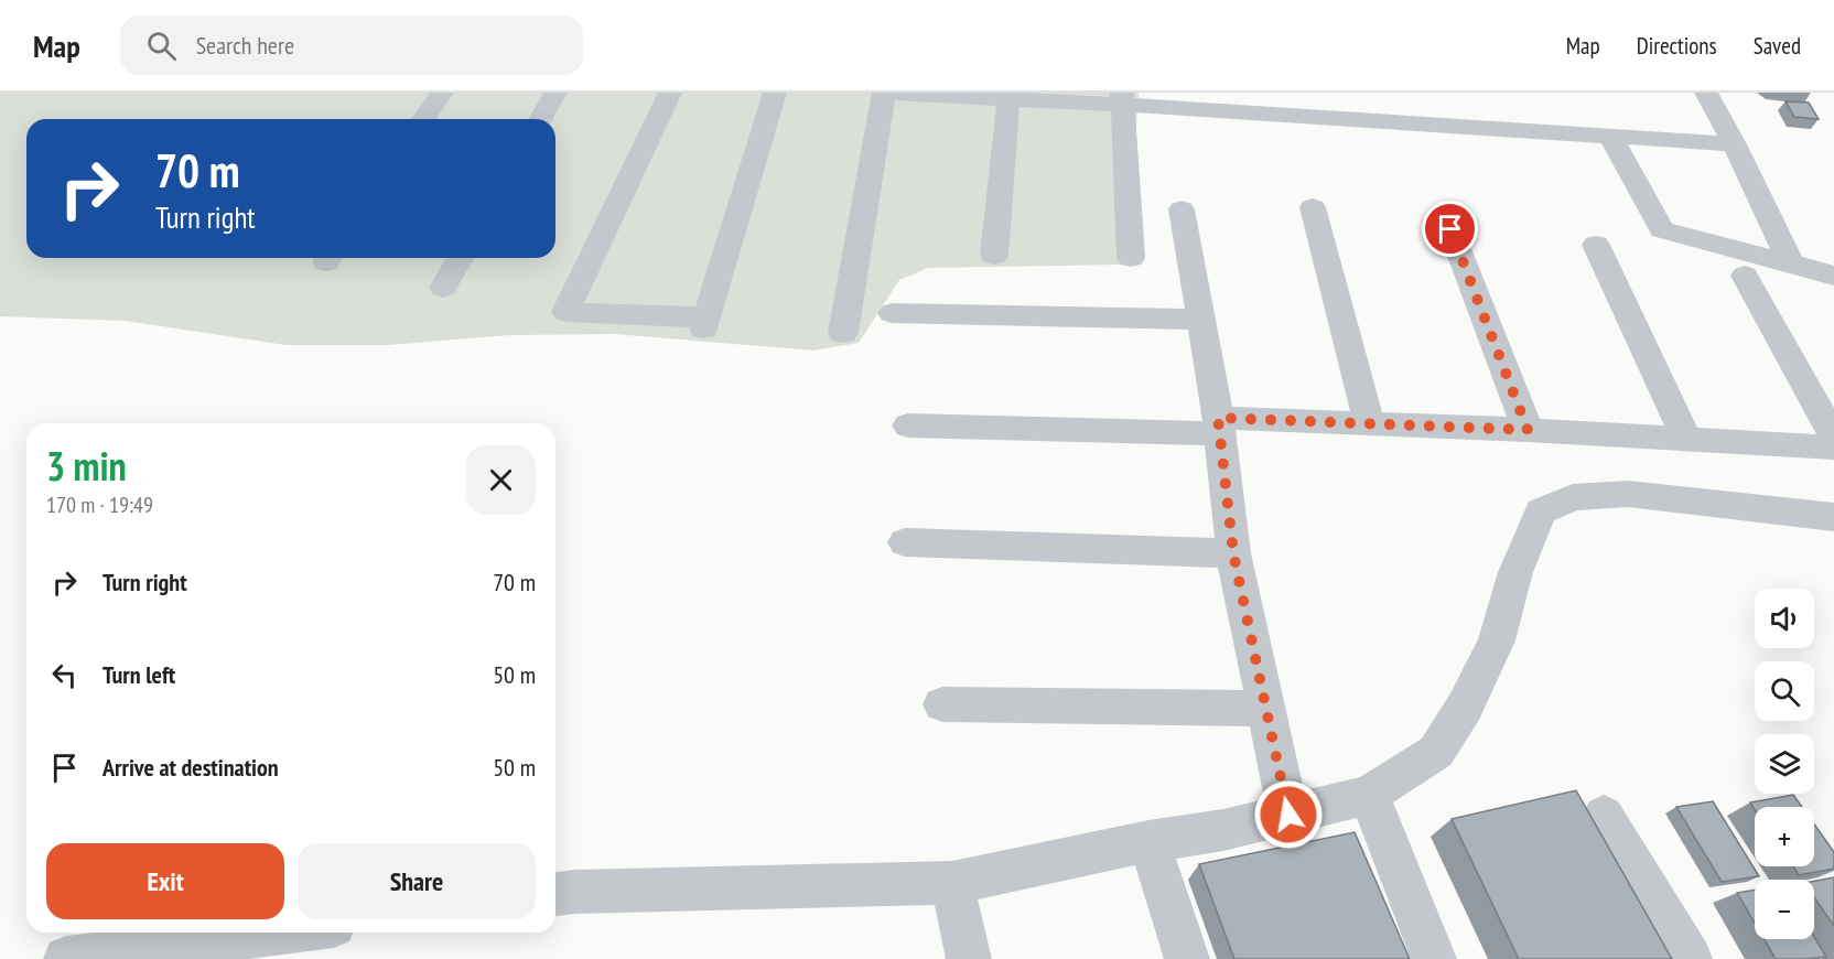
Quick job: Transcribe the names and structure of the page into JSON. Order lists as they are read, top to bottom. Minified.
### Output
{"page":{"header":"Map","search":"Search here","nav":["Map","Directions","Saved"],"turn":["70 m","Turn right"],"heading":["3 min","170 m · 19:49"],"list":[{"name":"Turn right","value":"70 m"},{"name":"Turn left","value":"50 m"},{"name":"Arrive at destination","value":"50 m"}],"map_buttons":["+","−"],"buttons":["Exit","Share"]}}
